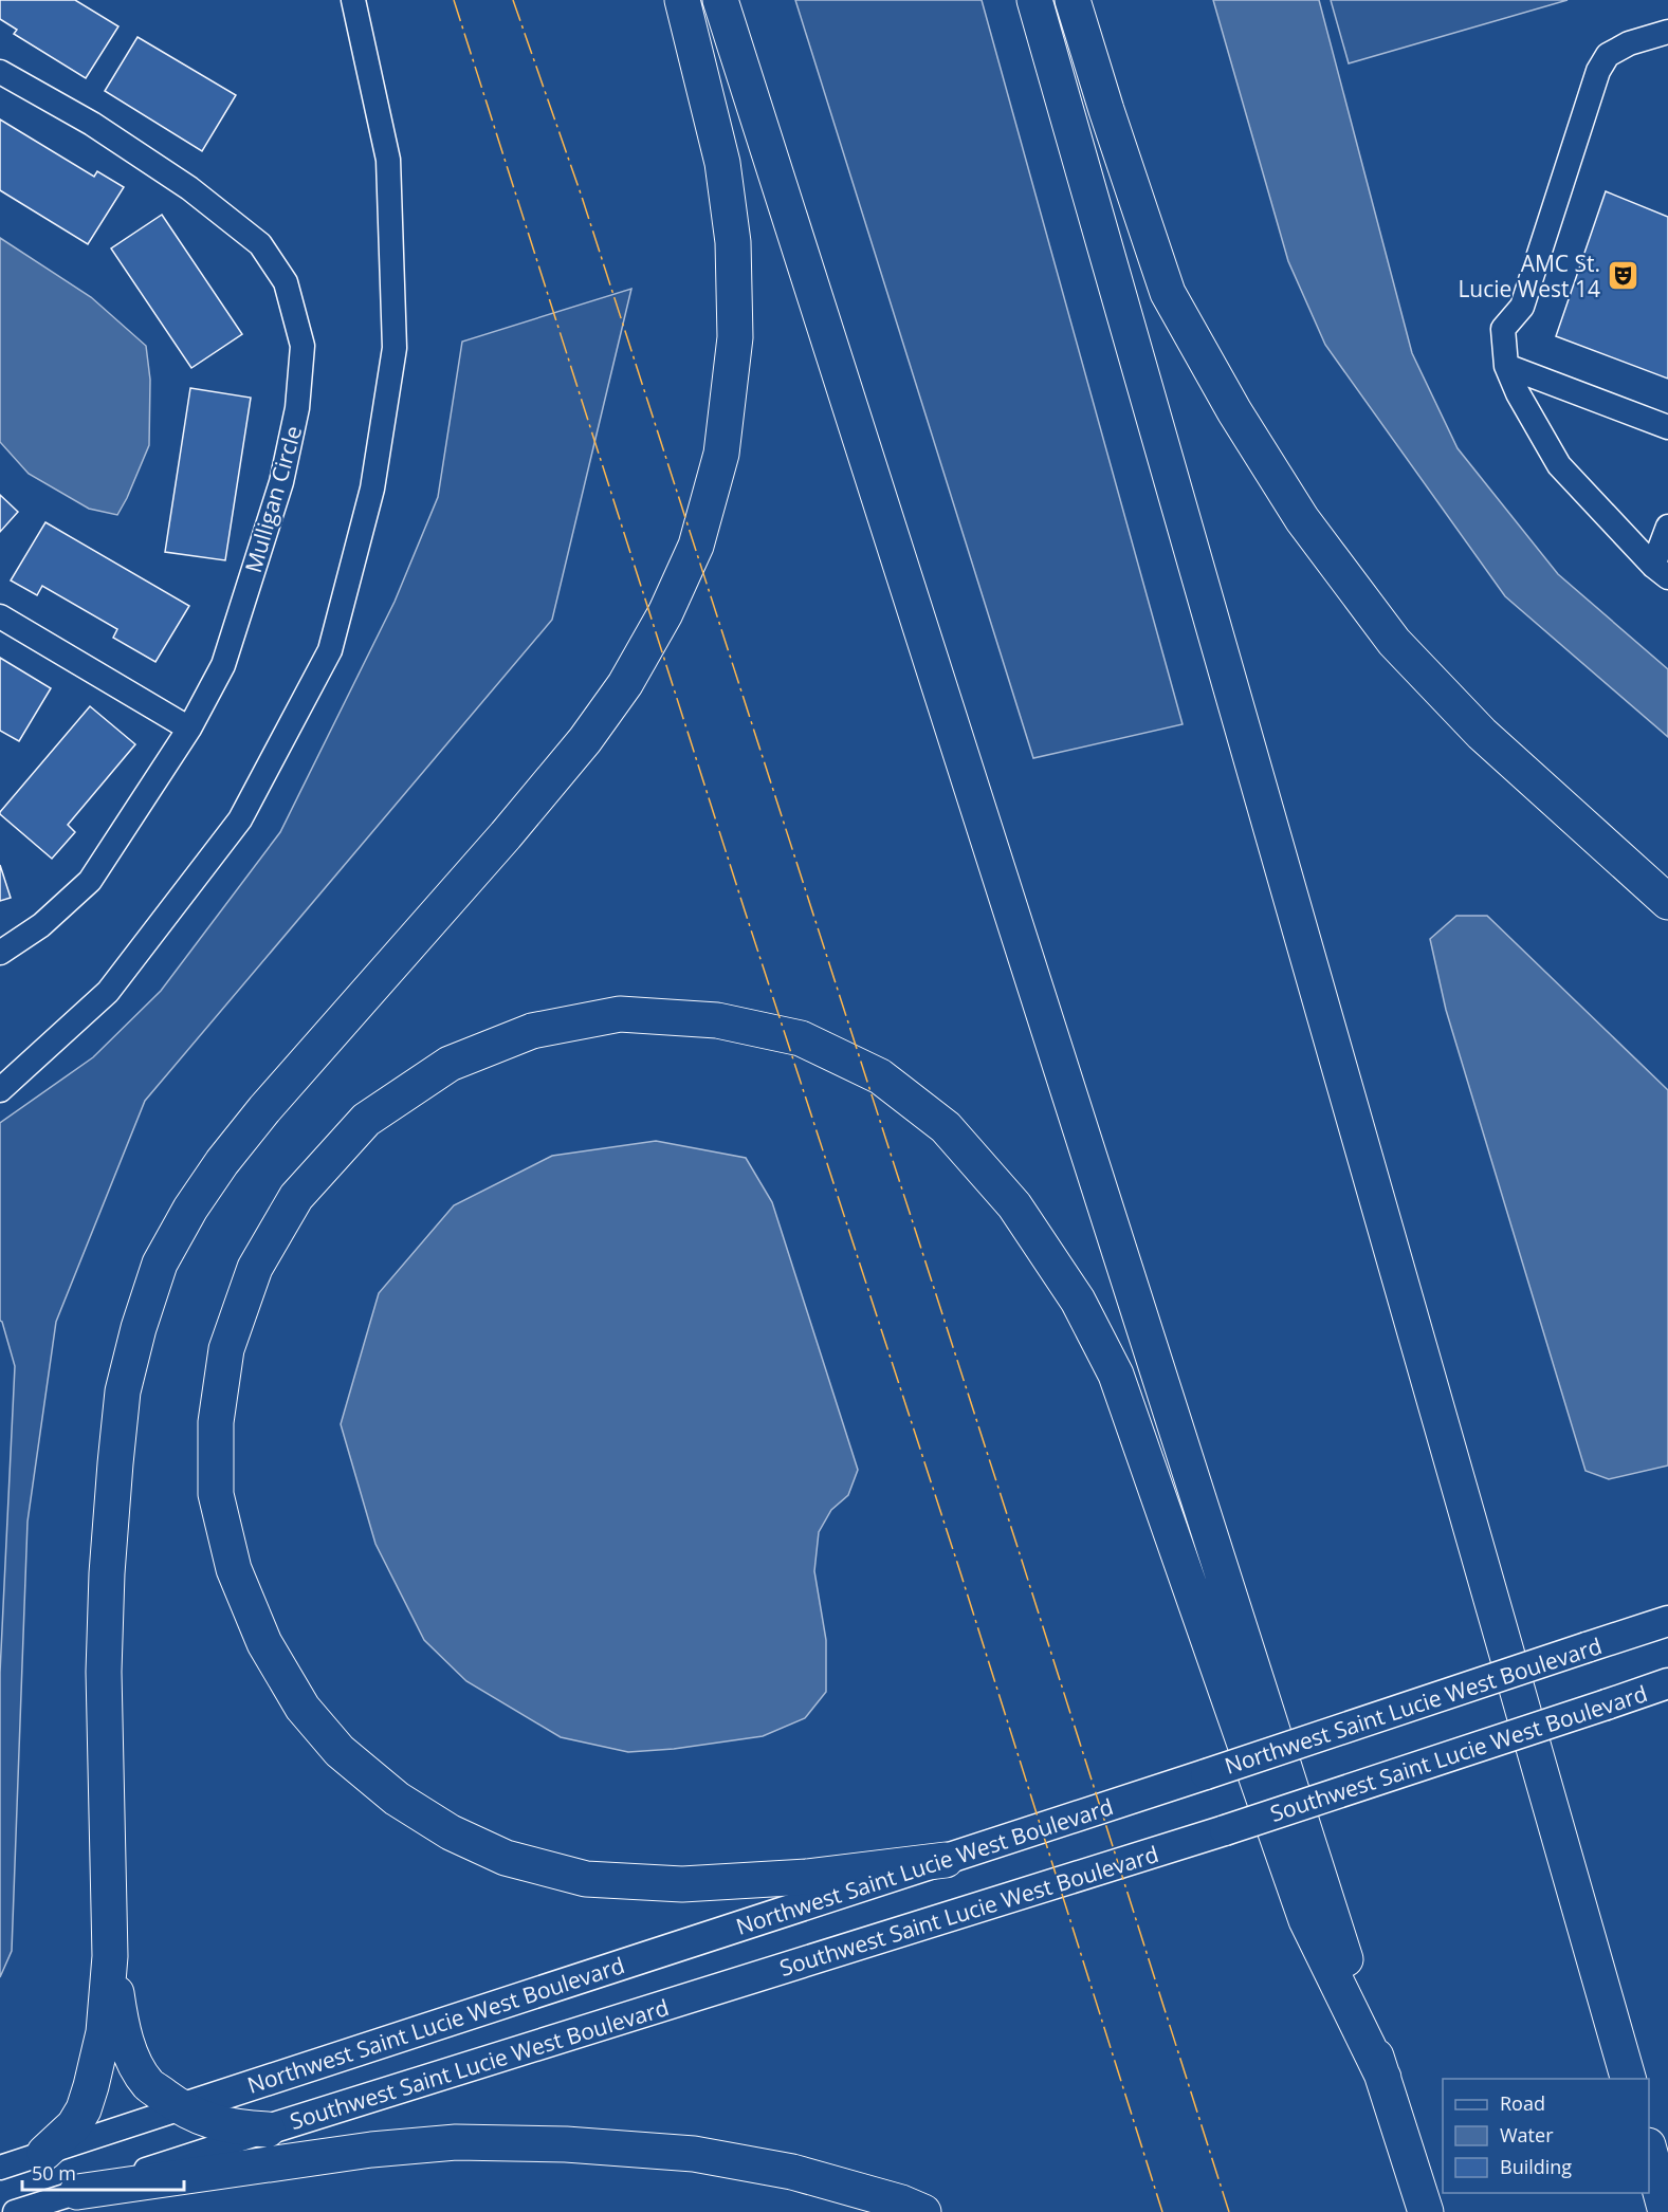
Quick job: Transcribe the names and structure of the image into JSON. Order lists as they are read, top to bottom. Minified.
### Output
{"streets":{"main road":["Northwest Saint Lucie West Boulevard","Southwest Saint Lucie West Boulevard"],"street":["Mulligan Circle"]},"places":{"theatre":["AMC St. Lucie West 14"]},"legend":["Road","Water","Building"],"scale_bar":"50 m"}
